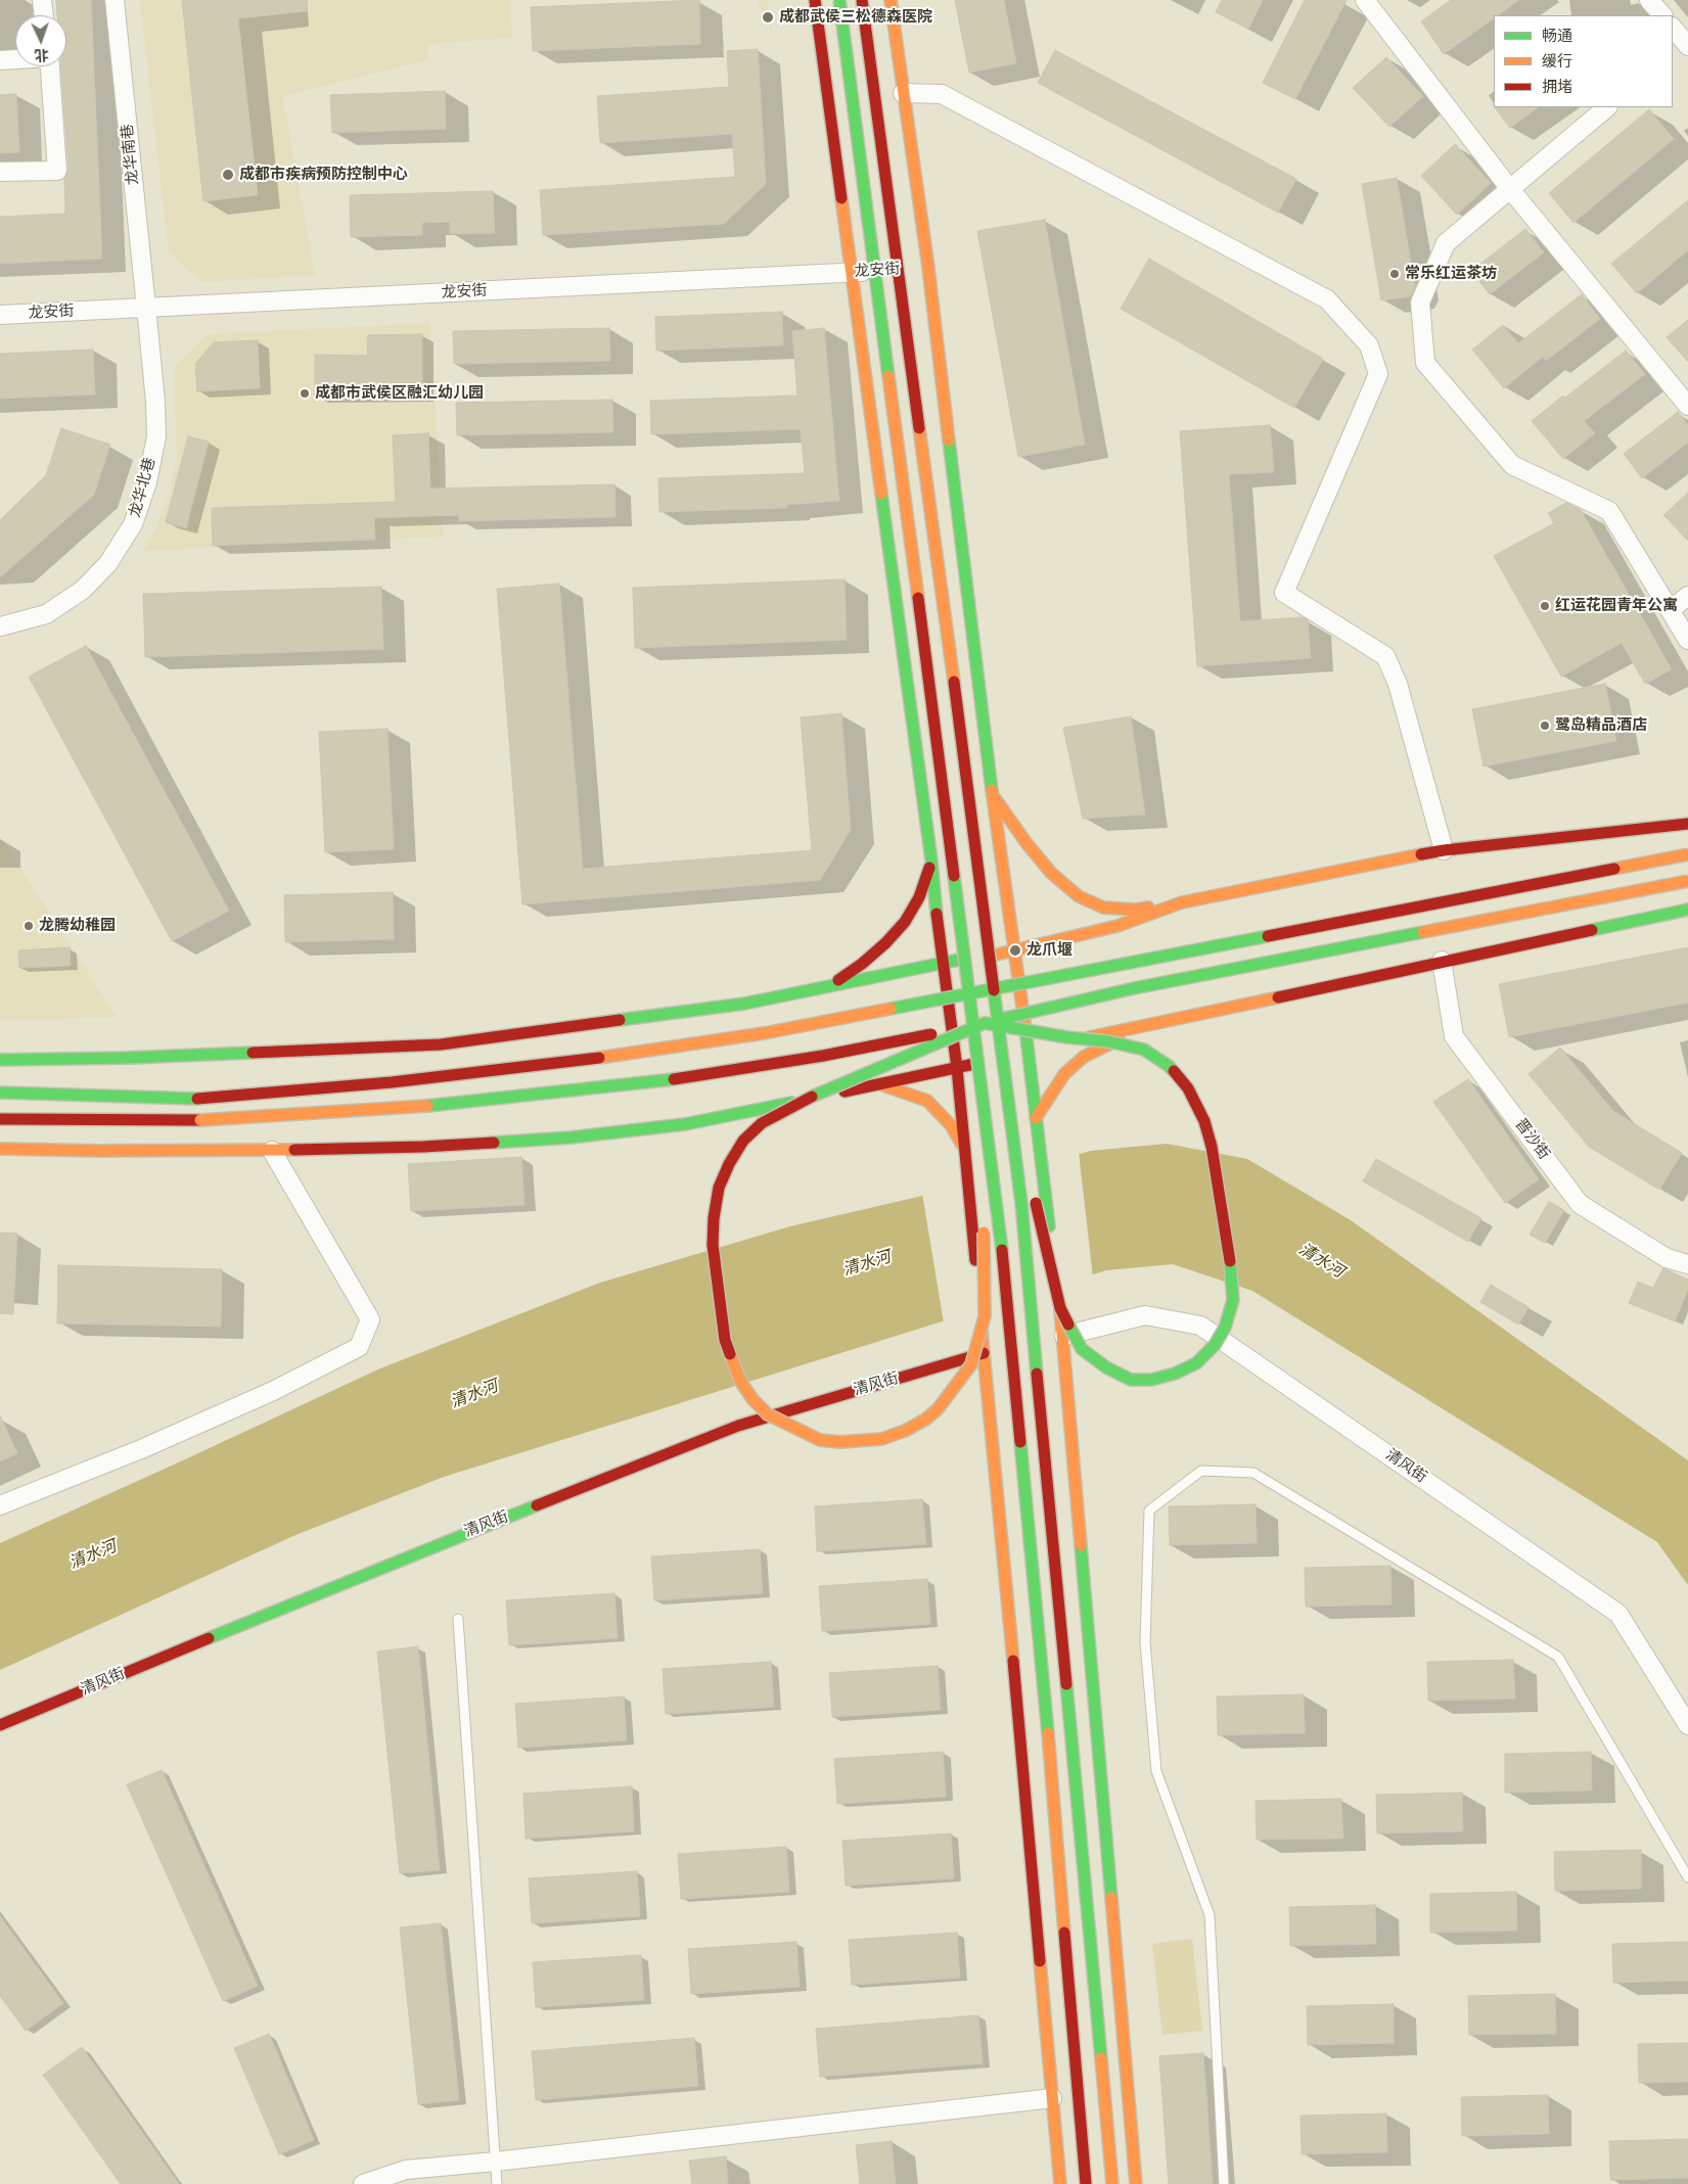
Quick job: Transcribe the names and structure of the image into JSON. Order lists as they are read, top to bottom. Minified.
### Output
{"streets":{"main road":["清风街"],"street":["龙华南巷","龙安街","龙华北巷","晋沙街"]},"crossings":[["龙华南巷","龙安街"],["龙华南巷","龙华北巷"],["龙安街","龙华北巷"]],"water":["清水河"],"places":["成都武侯三松德森医院","成都市疾病预防控制中心","常乐红运茶坊","成都市武侯区融汇幼儿园","红运花园青年公寓","鹭岛精品酒店","龙腾幼稚园","龙爪堰"],"legend":["畅通","缓行","拥堵"],"north":"bottom"}
